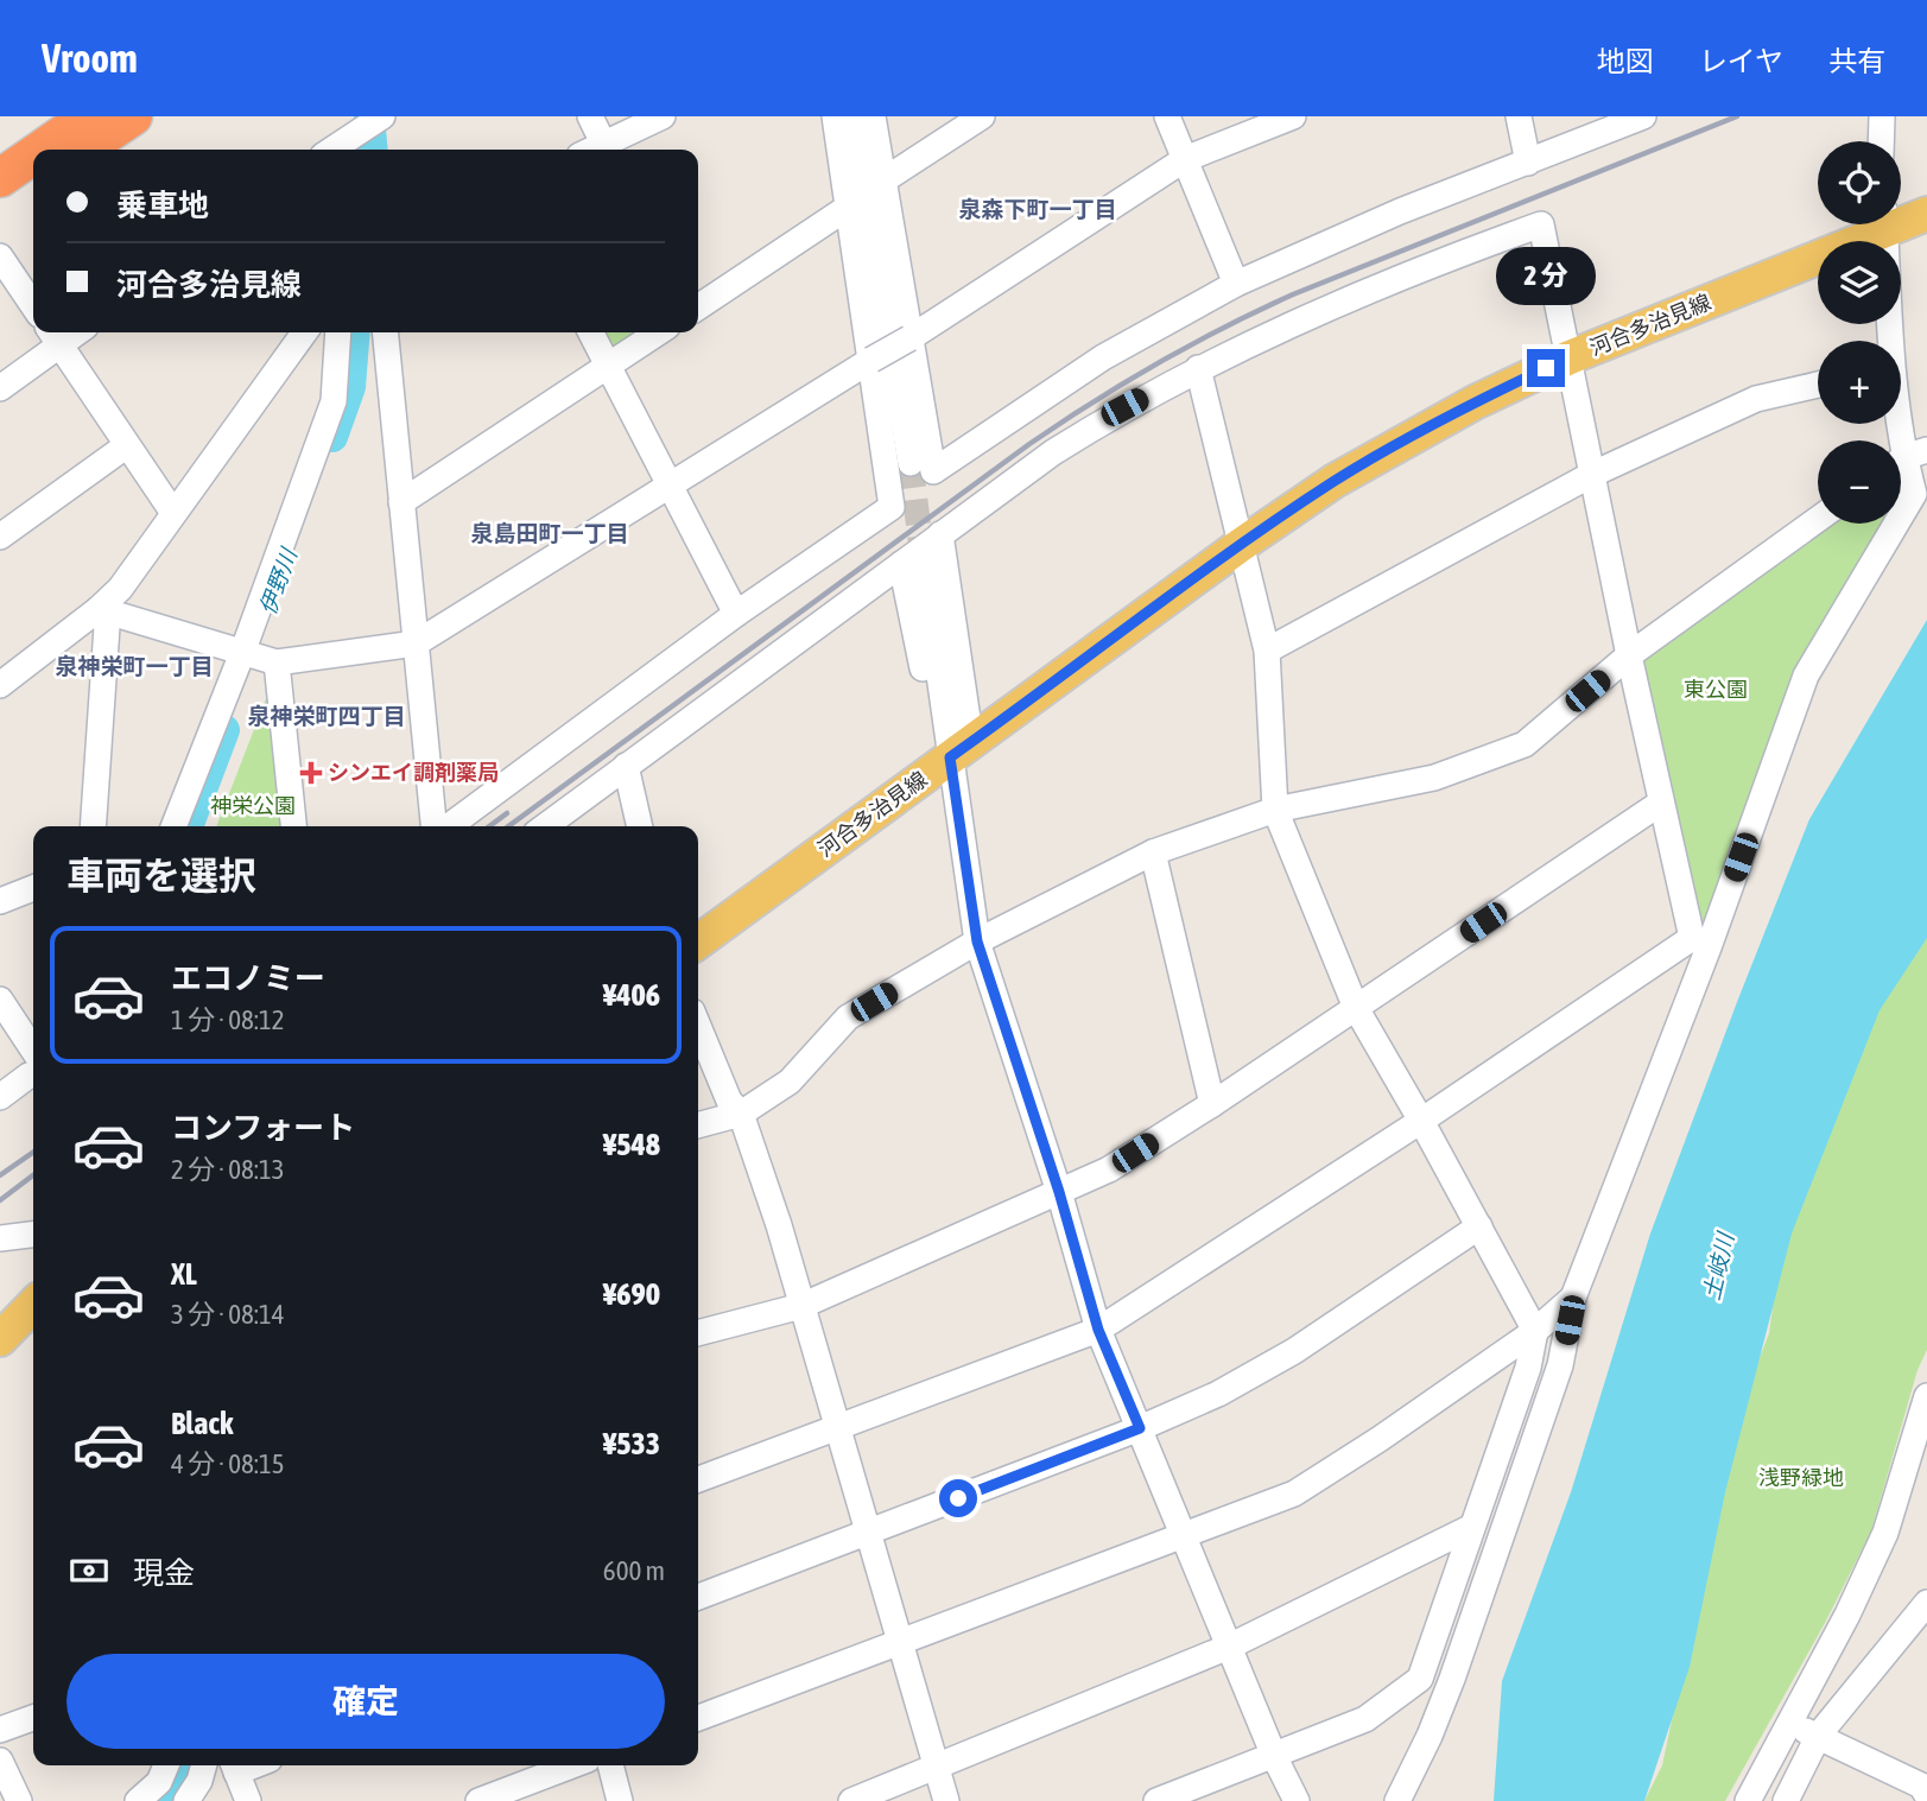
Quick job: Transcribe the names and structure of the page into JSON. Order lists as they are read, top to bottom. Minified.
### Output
{"streets":{"main road":["河合多治見線"]},"districts":["泉森下町一丁目","泉島田町一丁目","泉神栄町一丁目","泉神栄町四丁目"],"water":["伊野川","土岐川"],"parks":["東公園","神栄公園","浅野緑地"],"places":{"health":["シンエイ調剤薬局"]},"page":{"header":"Vroom","nav":["地図","レイヤ","共有"],"map_buttons":["+","−"],"banner":["乗車地","河合多治見線"],"bubble":"2 分","heading":"車両を選択","list":[{"name":"エコノミー","note":"1 分 · 08:12","value":"¥406"},{"name":"コンフォート","note":"2 分 · 08:13","value":"¥548"},{"name":"XL","note":"3 分 · 08:14","value":"¥690"},{"name":"Black","note":"4 分 · 08:15","value":"¥533"}],"pay":["現金","600 m"],"buttons":"確定"}}
